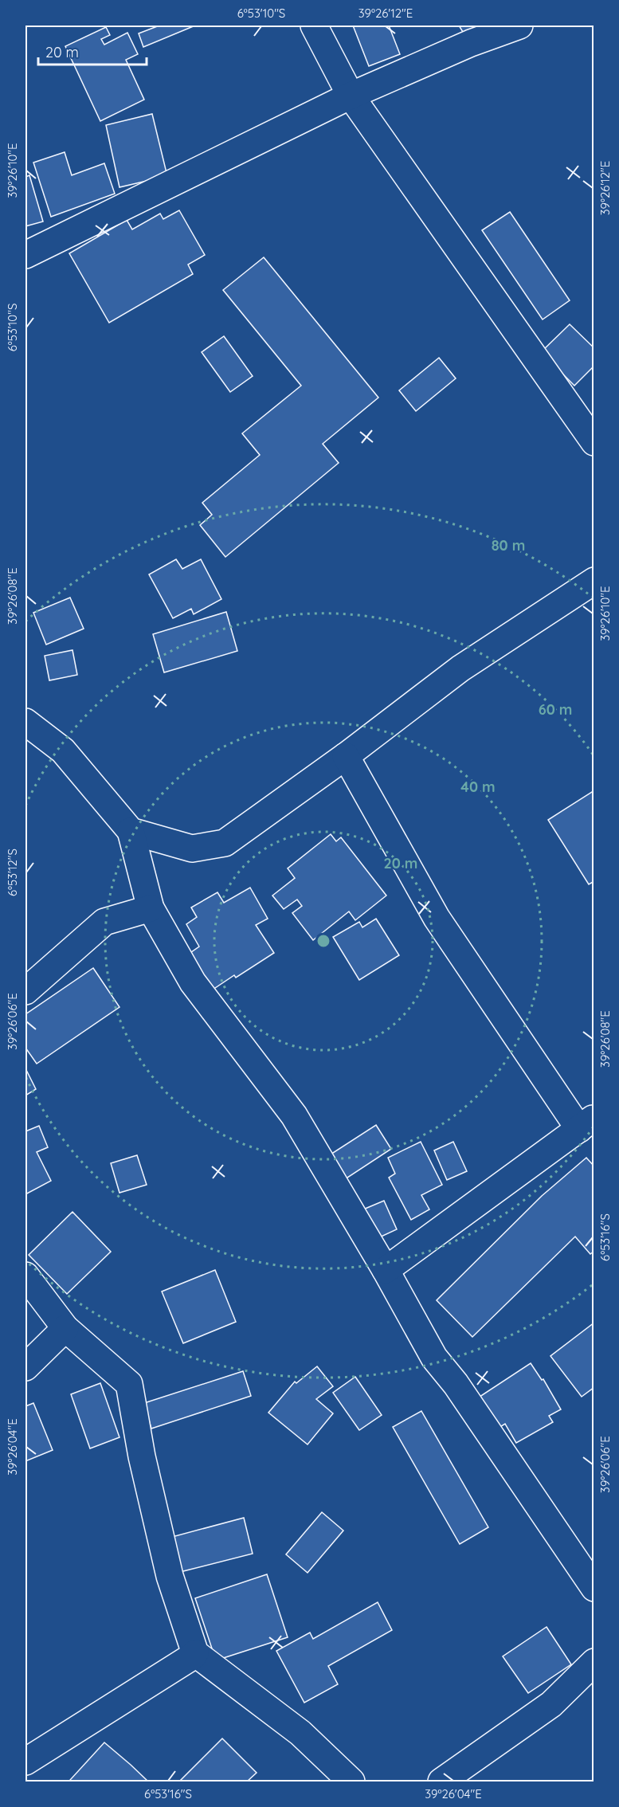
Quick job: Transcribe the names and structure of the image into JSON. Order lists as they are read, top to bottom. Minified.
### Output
{"scale_bar":"20 m","coordinates":["6°53'10\"S","39°26'12\"E","39°26'10\"E","39°26'08\"E","6°53'12\"S","39°26'06\"E","6°53'16\"S","39°26'04\"E"],"rings":["80 m","60 m","40 m","20 m"]}
